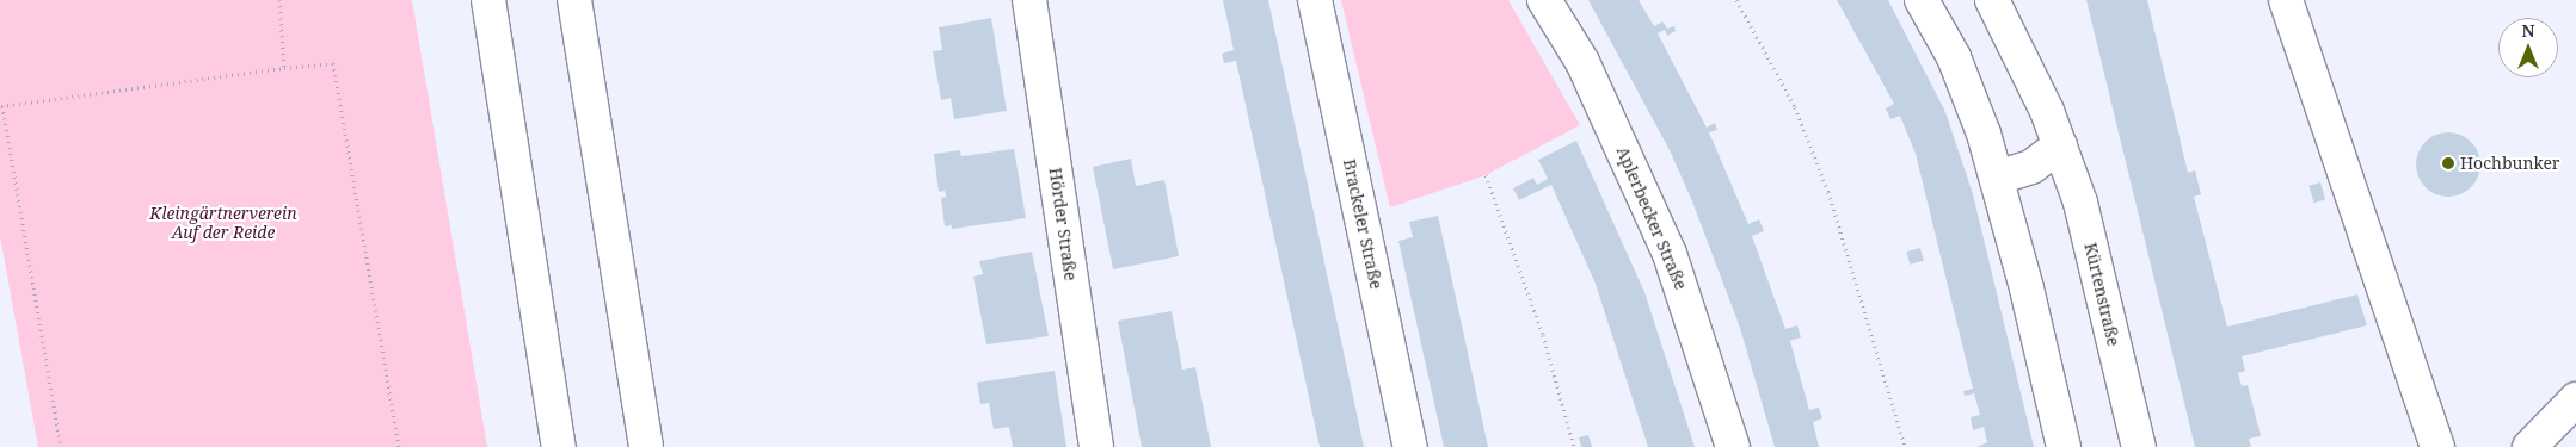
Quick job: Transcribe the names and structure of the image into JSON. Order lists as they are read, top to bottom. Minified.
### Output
{"streets":{"main road":["Aplerbecker Straße","Hörder Straße","Brackeler Straße","Kürtenstraße"]},"parks":["Kleingärtnerverein Auf der Reide"],"places":["Hochbunker"],"north":"top"}
